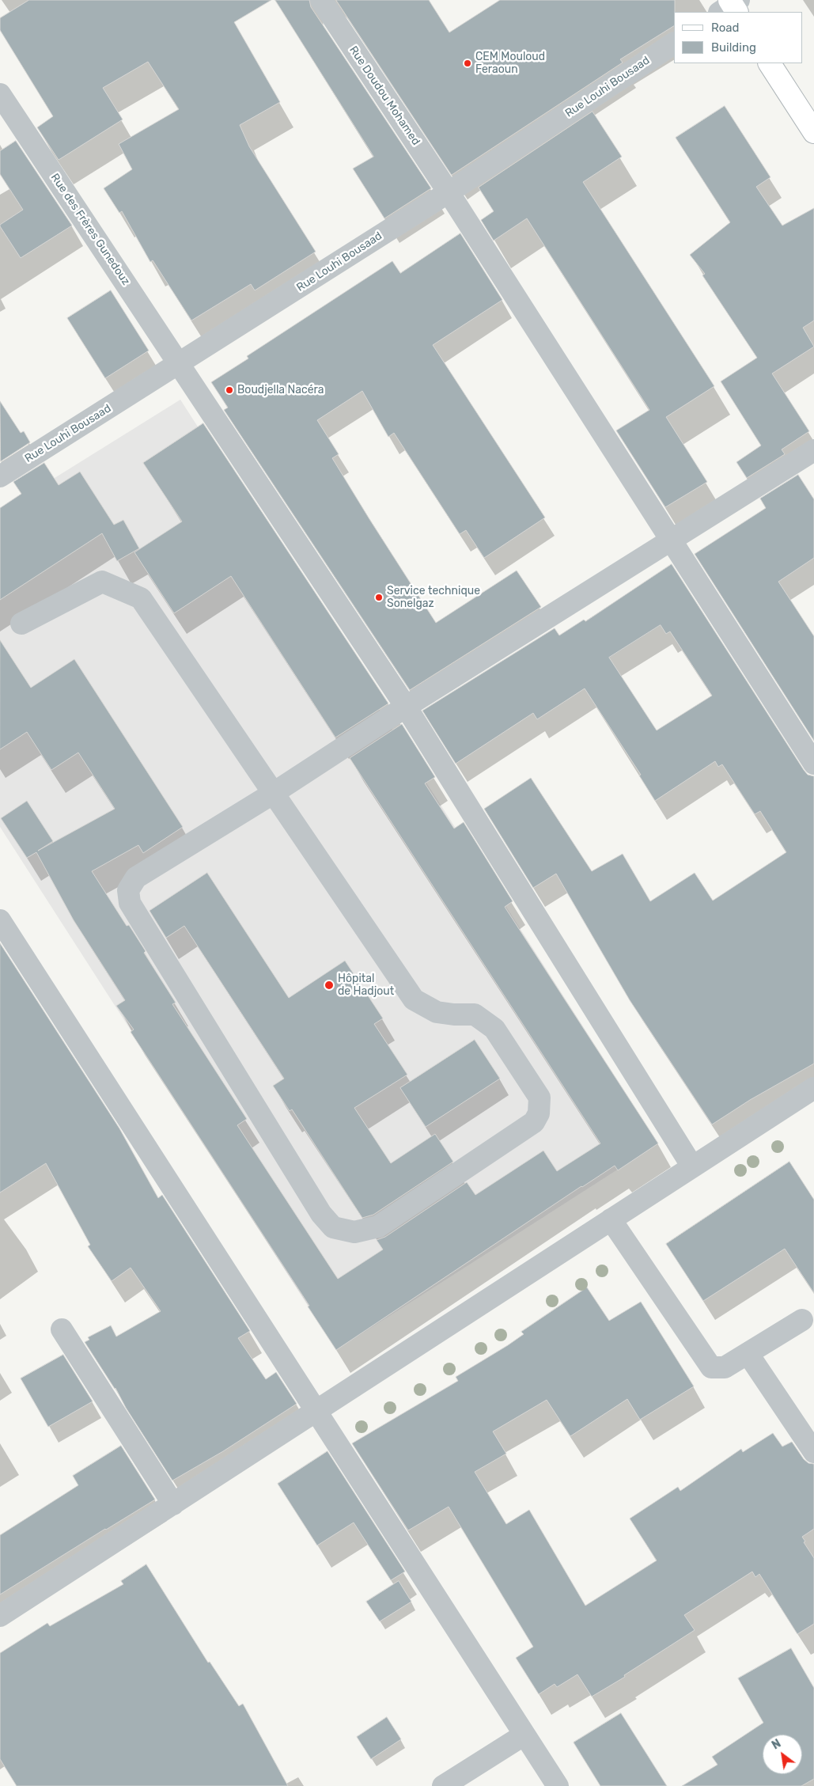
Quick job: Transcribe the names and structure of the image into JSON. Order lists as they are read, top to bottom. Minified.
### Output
{"streets":{"street":["Rue Louhi Bousaad","Rue Doudou Mohamed","Rue des Frères Gunedouz"]},"crossings":[["Rue Louhi Bousaad","Rue Doudou Mohamed"],["Rue Louhi Bousaad","Rue des Frères Gunedouz"]],"places":["CEM Mouloud Feraoun","Boudjella Nacéra","Service technique Sonelgaz","Hôpital de Hadjout"],"legend":["Road","Building"],"north":"top left"}
